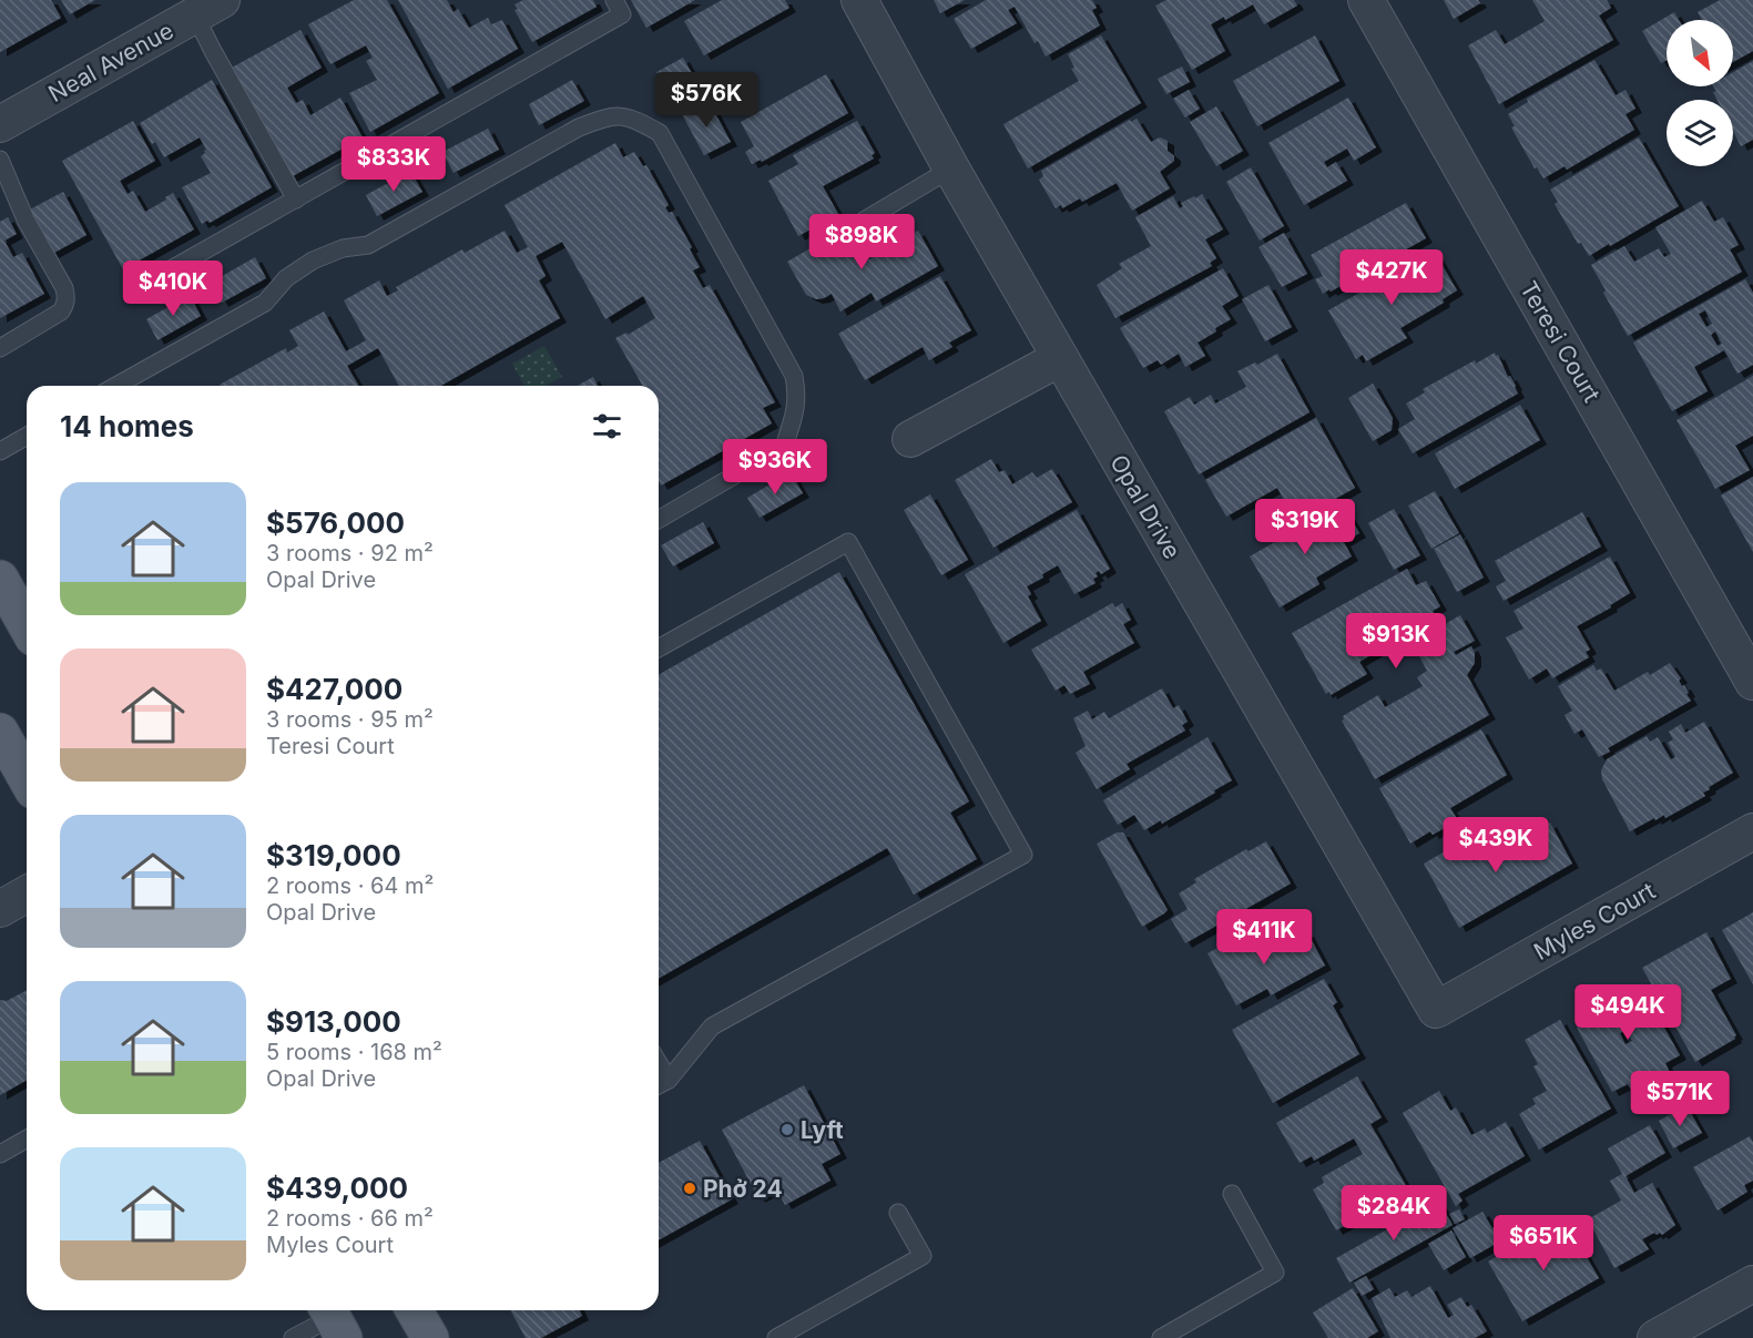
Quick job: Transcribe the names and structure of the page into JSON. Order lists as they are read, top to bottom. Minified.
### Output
{"streets":{"street":["Neal Avenue","Teresi Court","Opal Drive","Myles Court"]},"crossings":[["Opal Drive","Myles Court"]],"places":["Lyft","Phở 24"],"north":"bottom right","page":{"price":["$576K","$833K","$898K","$427K","$410K","$936K","$319K","$913K","$439K","$411K","$494K","$571K","$284K","$651K"],"heading":"14 homes","list":[{"name":"$576,000","note":"3 rooms · 92 m² · Opal Drive"},{"name":"$427,000","note":"3 rooms · 95 m² · Teresi Court"},{"name":"$319,000","note":"2 rooms · 64 m² · Opal Drive"},{"name":"$913,000","note":"5 rooms · 168 m² · Opal Drive"},{"name":"$439,000","note":"2 rooms · 66 m² · Myles Court"}]}}
